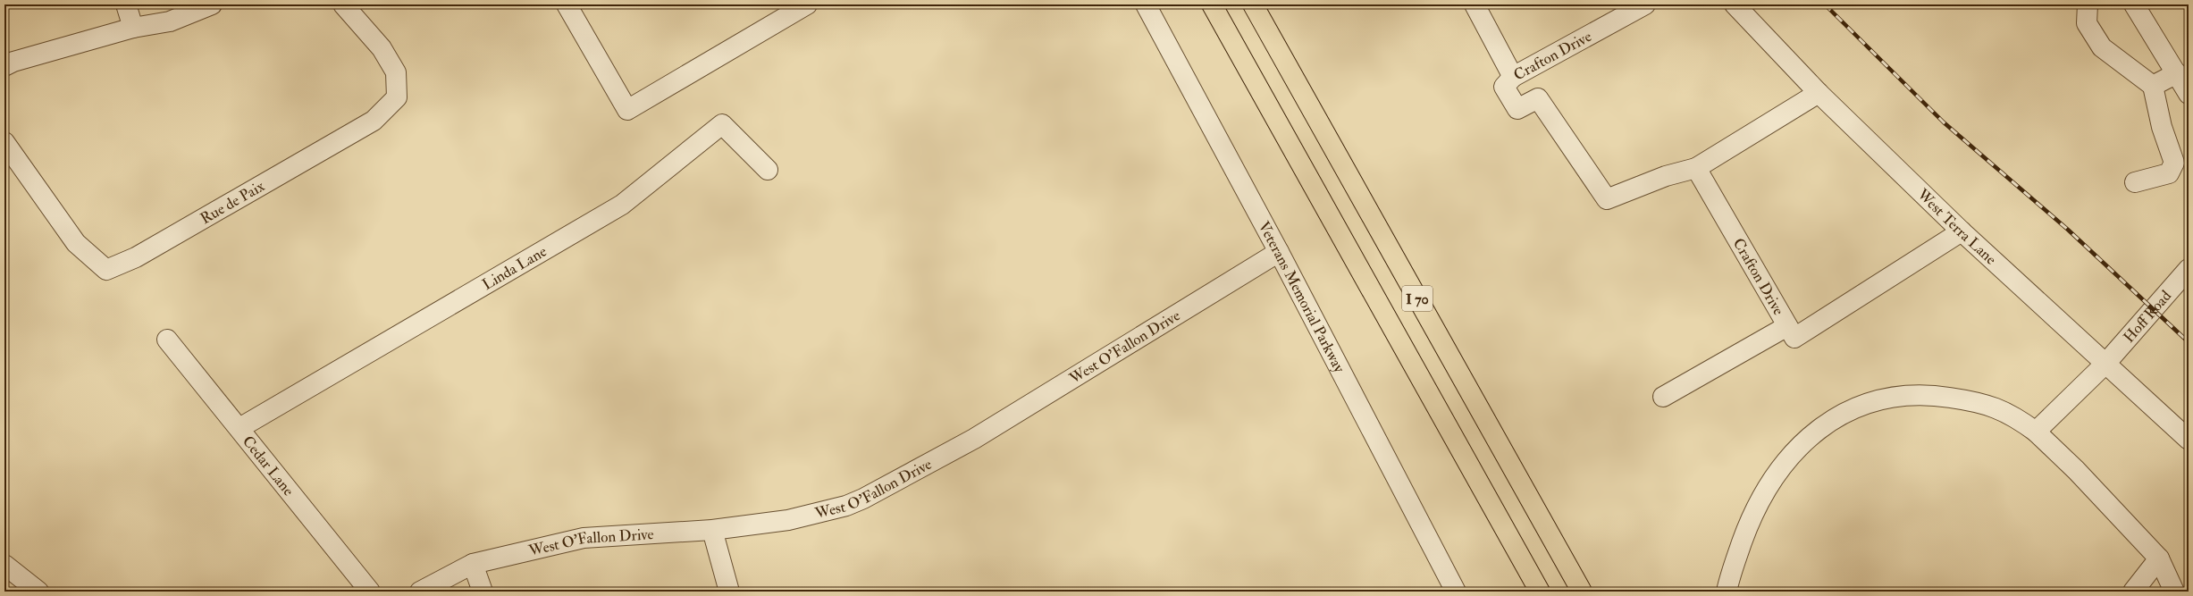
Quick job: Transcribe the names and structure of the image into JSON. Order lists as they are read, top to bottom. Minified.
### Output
{"streets":{"highway":["I 70"],"street":["Crafton Drive","Rue de Paix","West Terra Lane","Linda Lane","Veterans Memorial Parkway","Hoff Road","West O'Fallon Drive","Cedar Lane"]},"crossings":[["Crafton Drive","West Terra Lane"],["West Terra Lane","Hoff Road"],["Linda Lane","Cedar Lane"],["Veterans Memorial Parkway","West O'Fallon Drive"]]}
